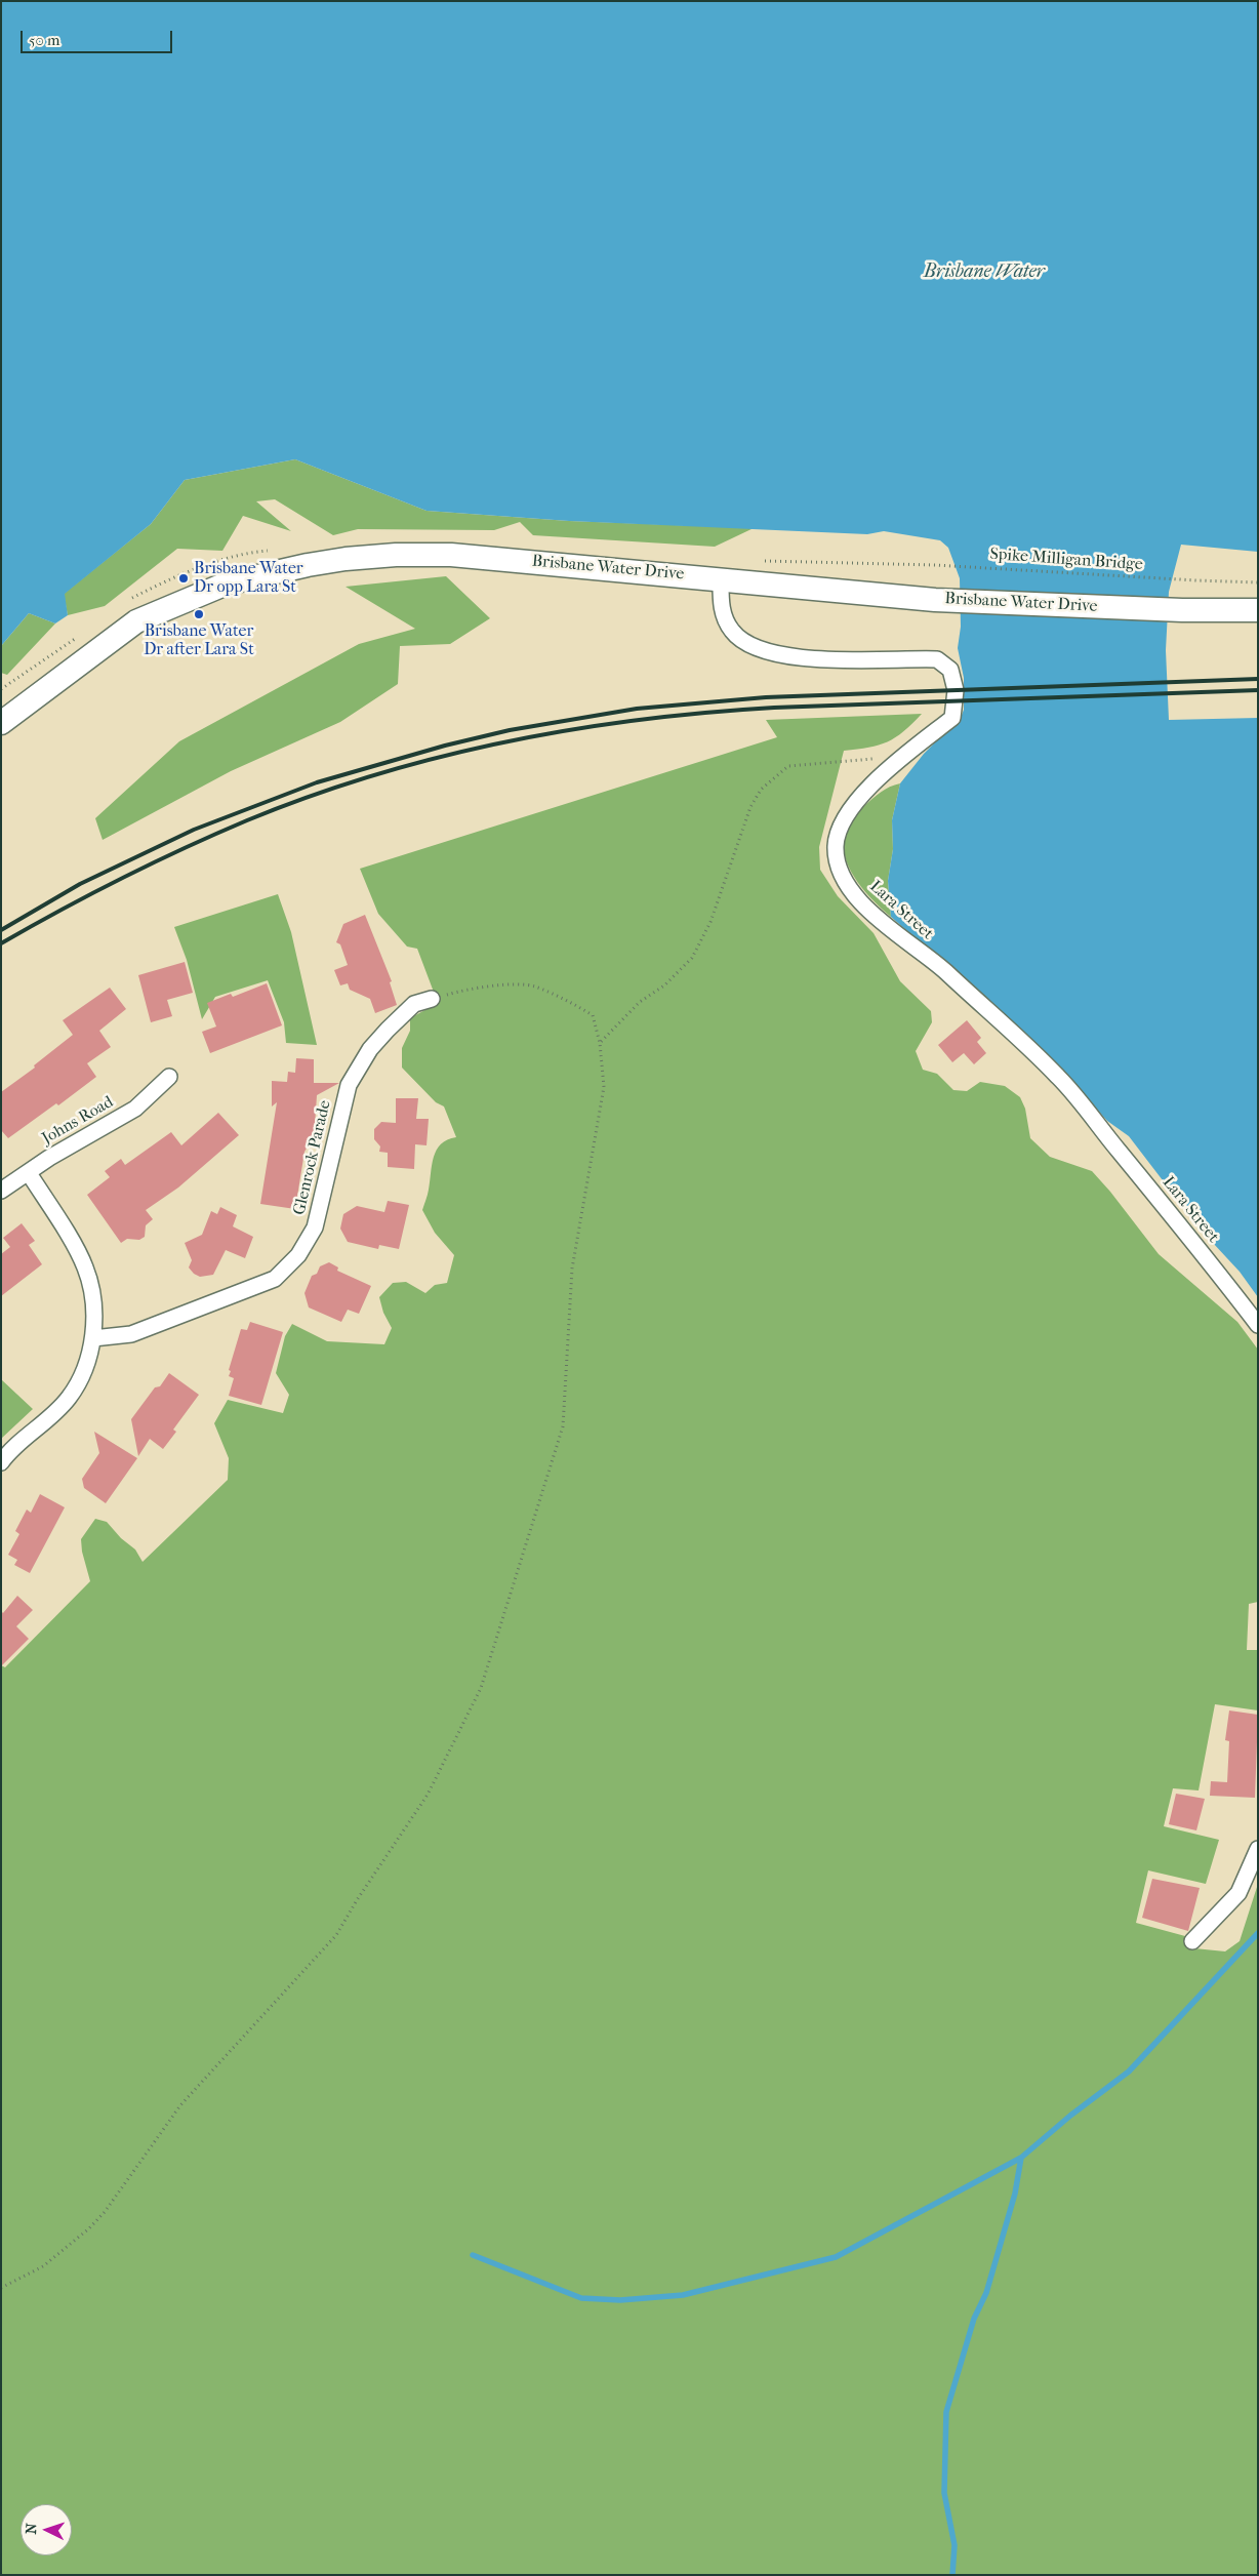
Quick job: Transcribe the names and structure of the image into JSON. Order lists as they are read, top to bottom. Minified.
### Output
{"streets":{"main road":["Brisbane Water Drive"],"street":["Lara Street","Johns Road","Glenrock Parade"],"path":["Spike Milligan Bridge"]},"crossings":[["Brisbane Water Drive","Lara Street"]],"water":["Brisbane Water"],"places":["Brisbane Water Dr opp Lara St","Brisbane Water Dr after Lara St"],"scale_bar":"50 m","north":"left"}
